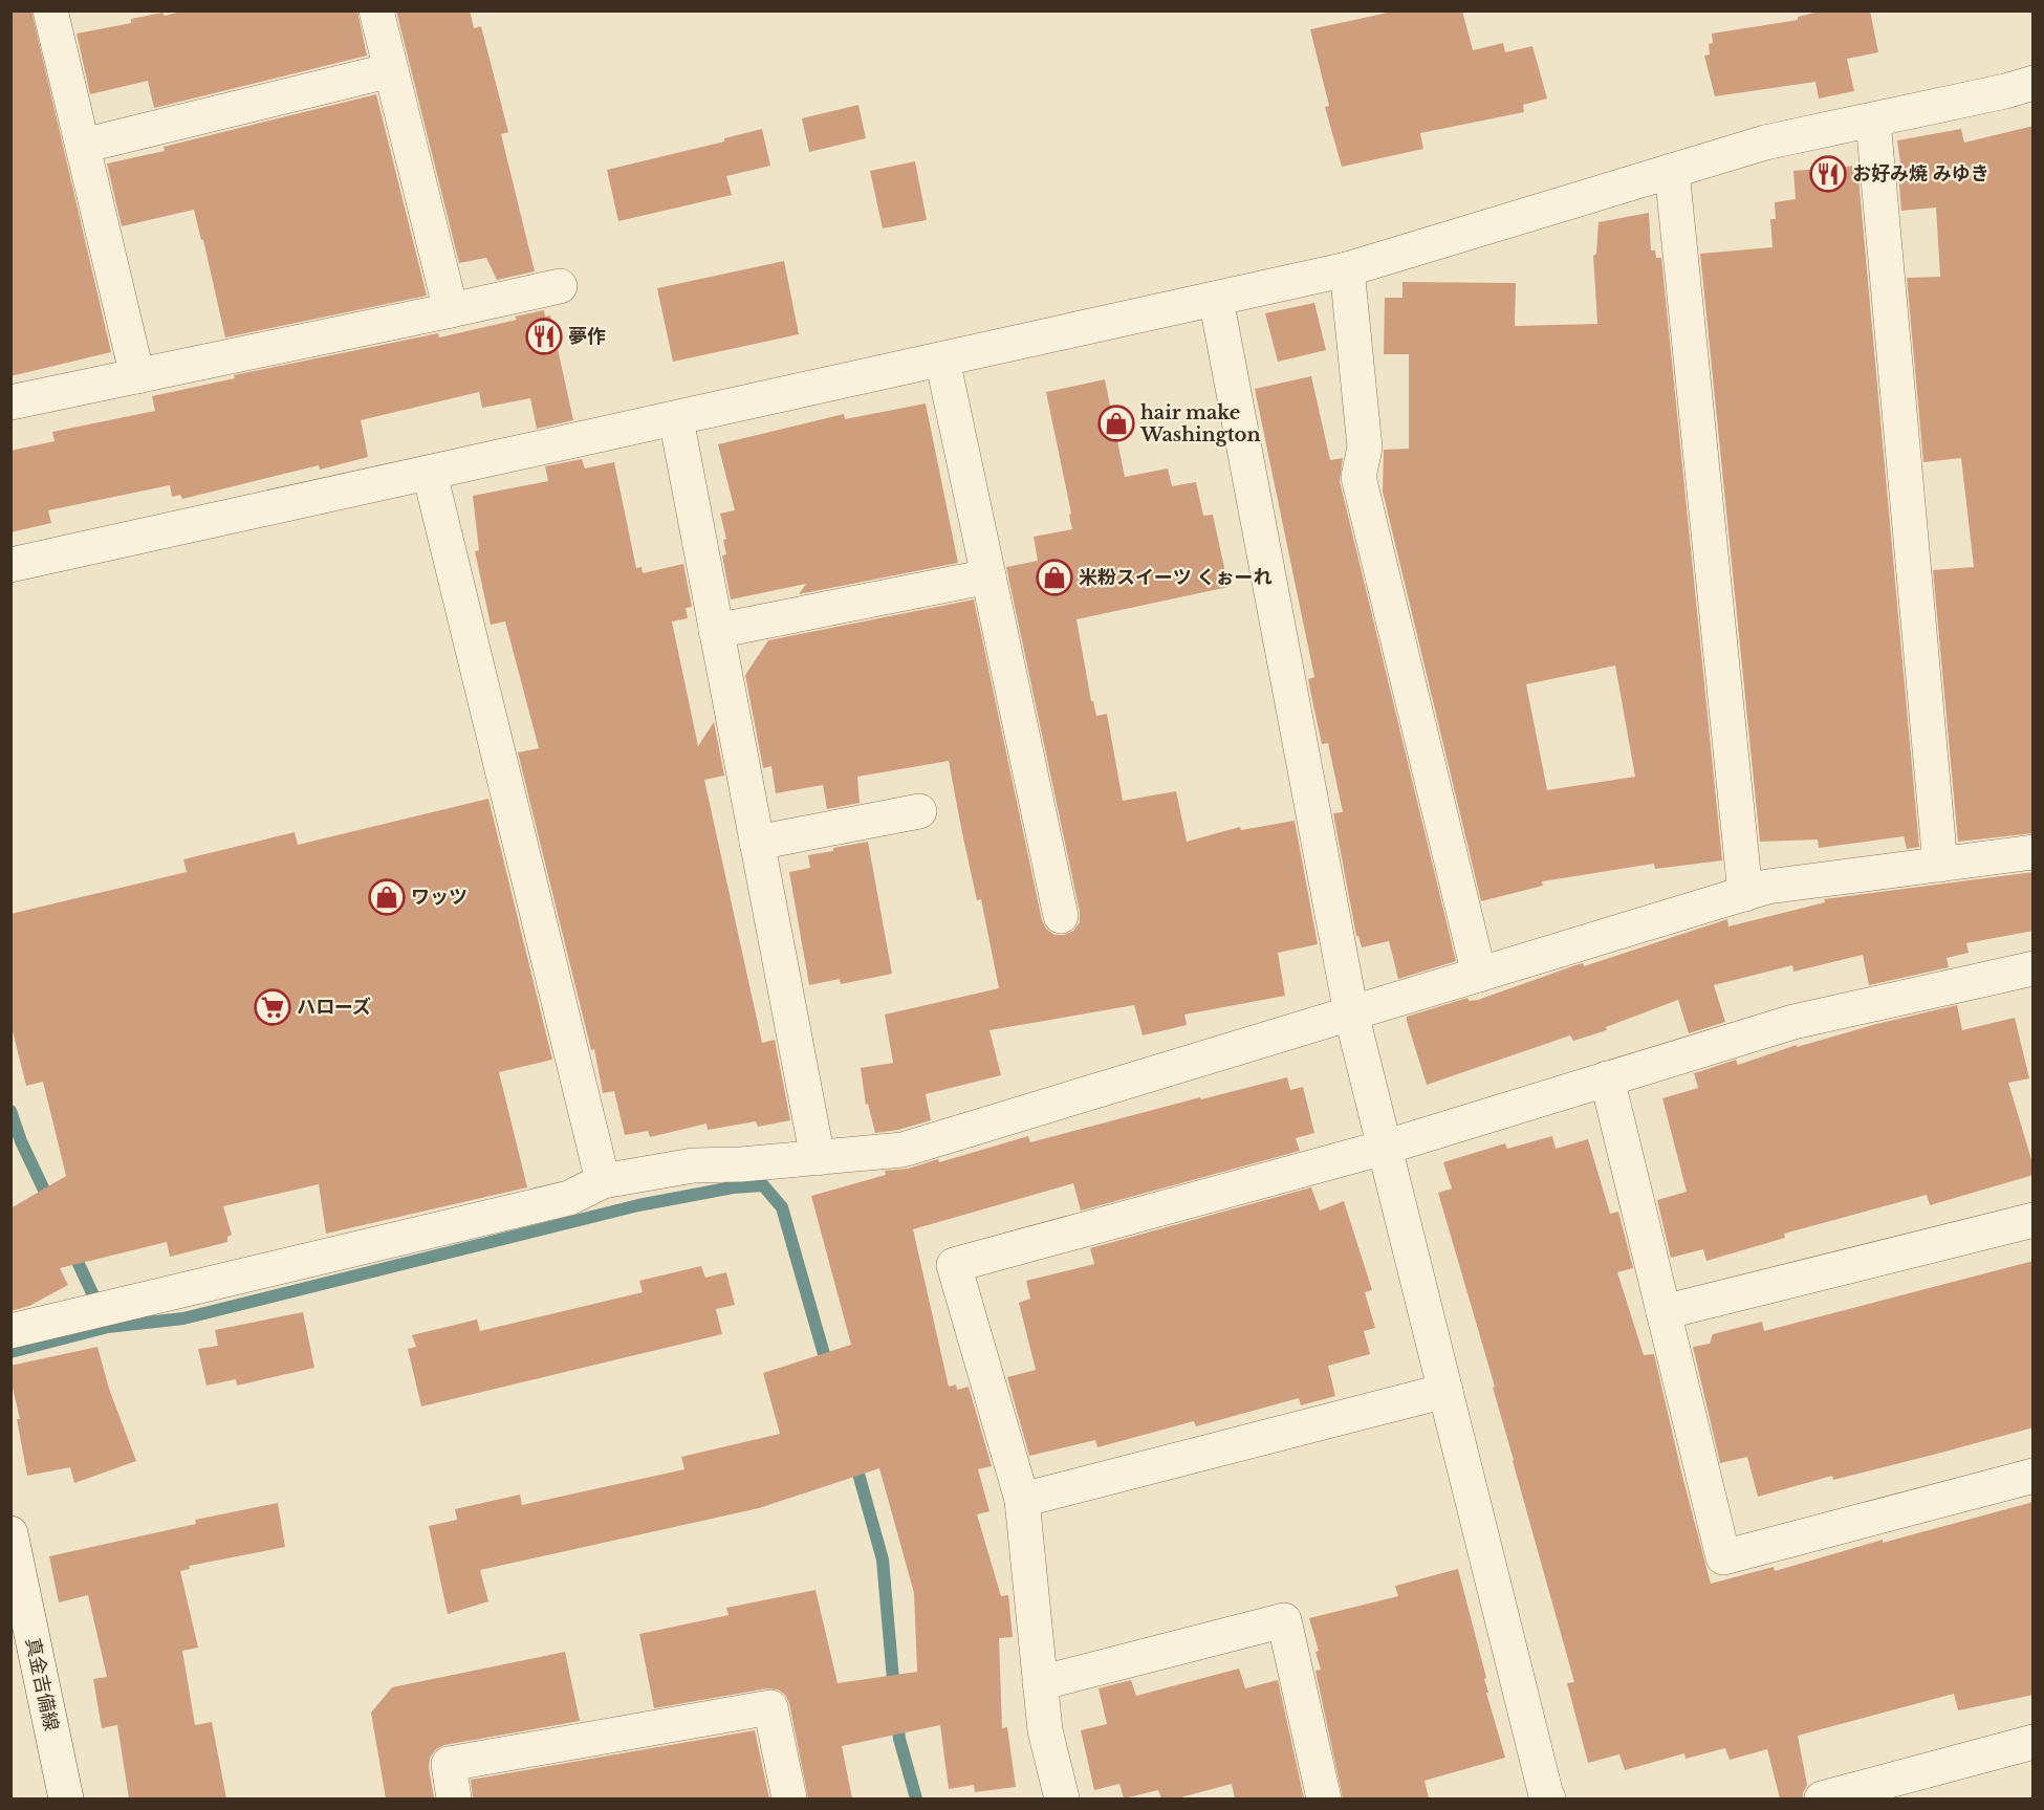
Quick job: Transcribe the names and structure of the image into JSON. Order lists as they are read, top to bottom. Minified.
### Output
{"streets":{"street":["真金吉備線"]},"places":{"restaurant":["お好み焼 みゆき","夢作"],"shop":["hair make Washington","米粉スイーツ くぉーれ","ワッツ"],"supermarket":["ハローズ"]}}
